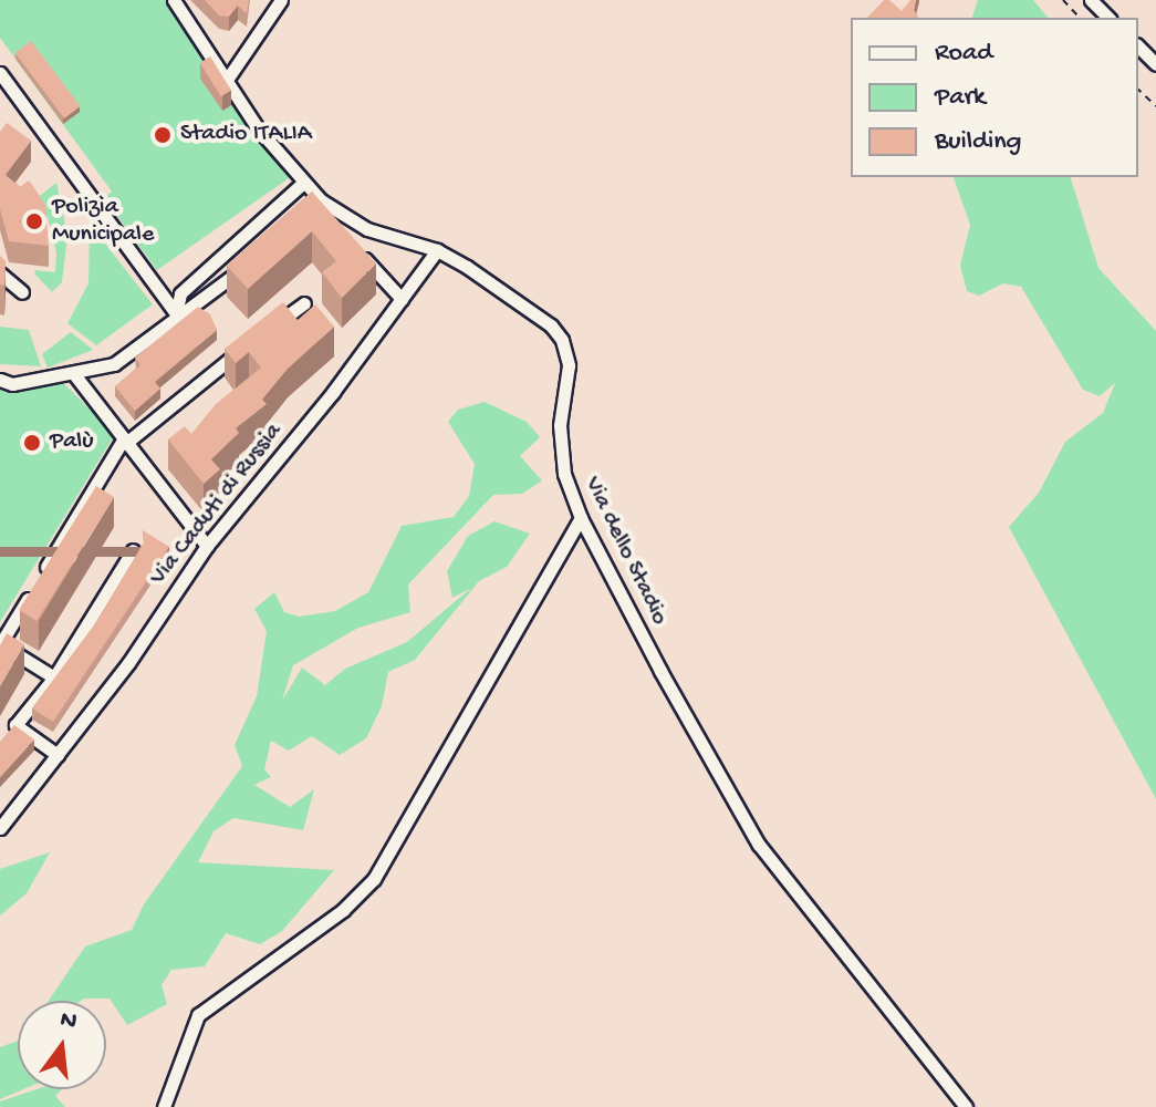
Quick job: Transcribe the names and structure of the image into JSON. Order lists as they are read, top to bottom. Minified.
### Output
{"streets":{"street":["Via Caduti di Russia","Via dello Stadio"]},"crossings":[["Via Caduti di Russia","Via dello Stadio"]],"places":["Stadio ITALIA","Polizia Municipale","Palù"],"legend":["Road","Park","Building"],"north":"top"}
